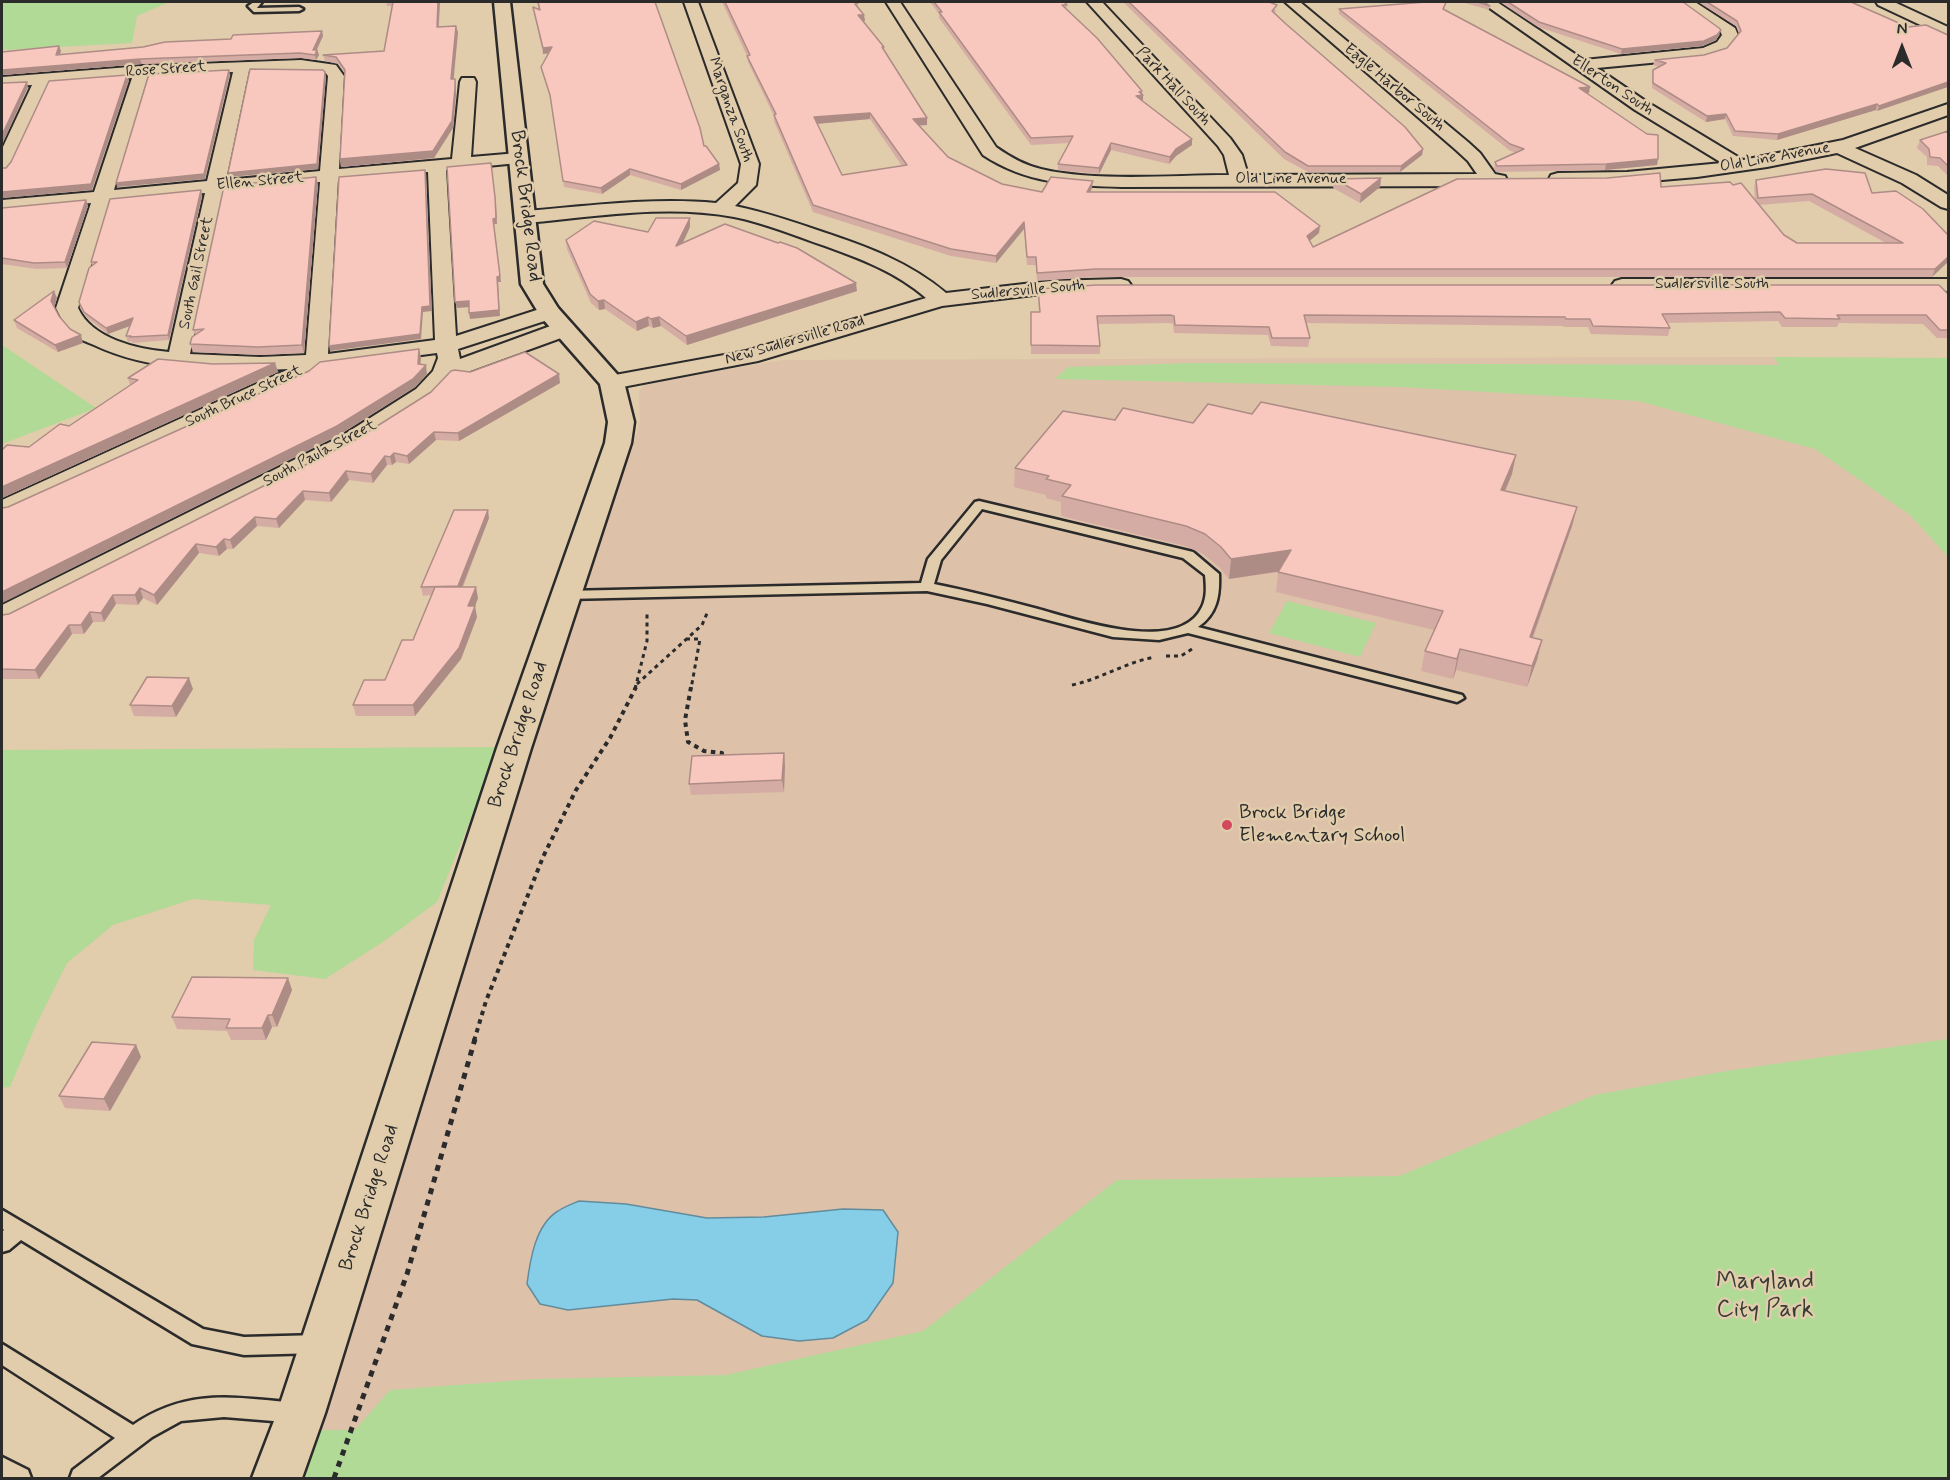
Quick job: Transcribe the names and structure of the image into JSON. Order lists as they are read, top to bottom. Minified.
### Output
{"streets":{"street":["Rose Street","Ellerton South","Park Hall South","Eagle Harbor South","Marganza South","Old Line Avenue","Ellen Street","Brock Bridge Road","South Gail Street","Sudlersville South","New Sudlersville Road","South Bruce Street","South Paula Street"]},"crossings":[["Rose Street","South Gail Street"],["Rose Street","South Bruce Street"],["Ellerton South","Old Line Avenue"],["Park Hall South","Old Line Avenue"],["Eagle Harbor South","Old Line Avenue"],["Ellen Street","Brock Bridge Road"],["Ellen Street","South Gail Street"],["Ellen Street","South Bruce Street"],["Brock Bridge Road","New Sudlersville Road"],["Sudlersville South","New Sudlersville Road"]],"parks":["Maryland City Park"],"places":["Brock Bridge Elementary School"],"north":"top"}
